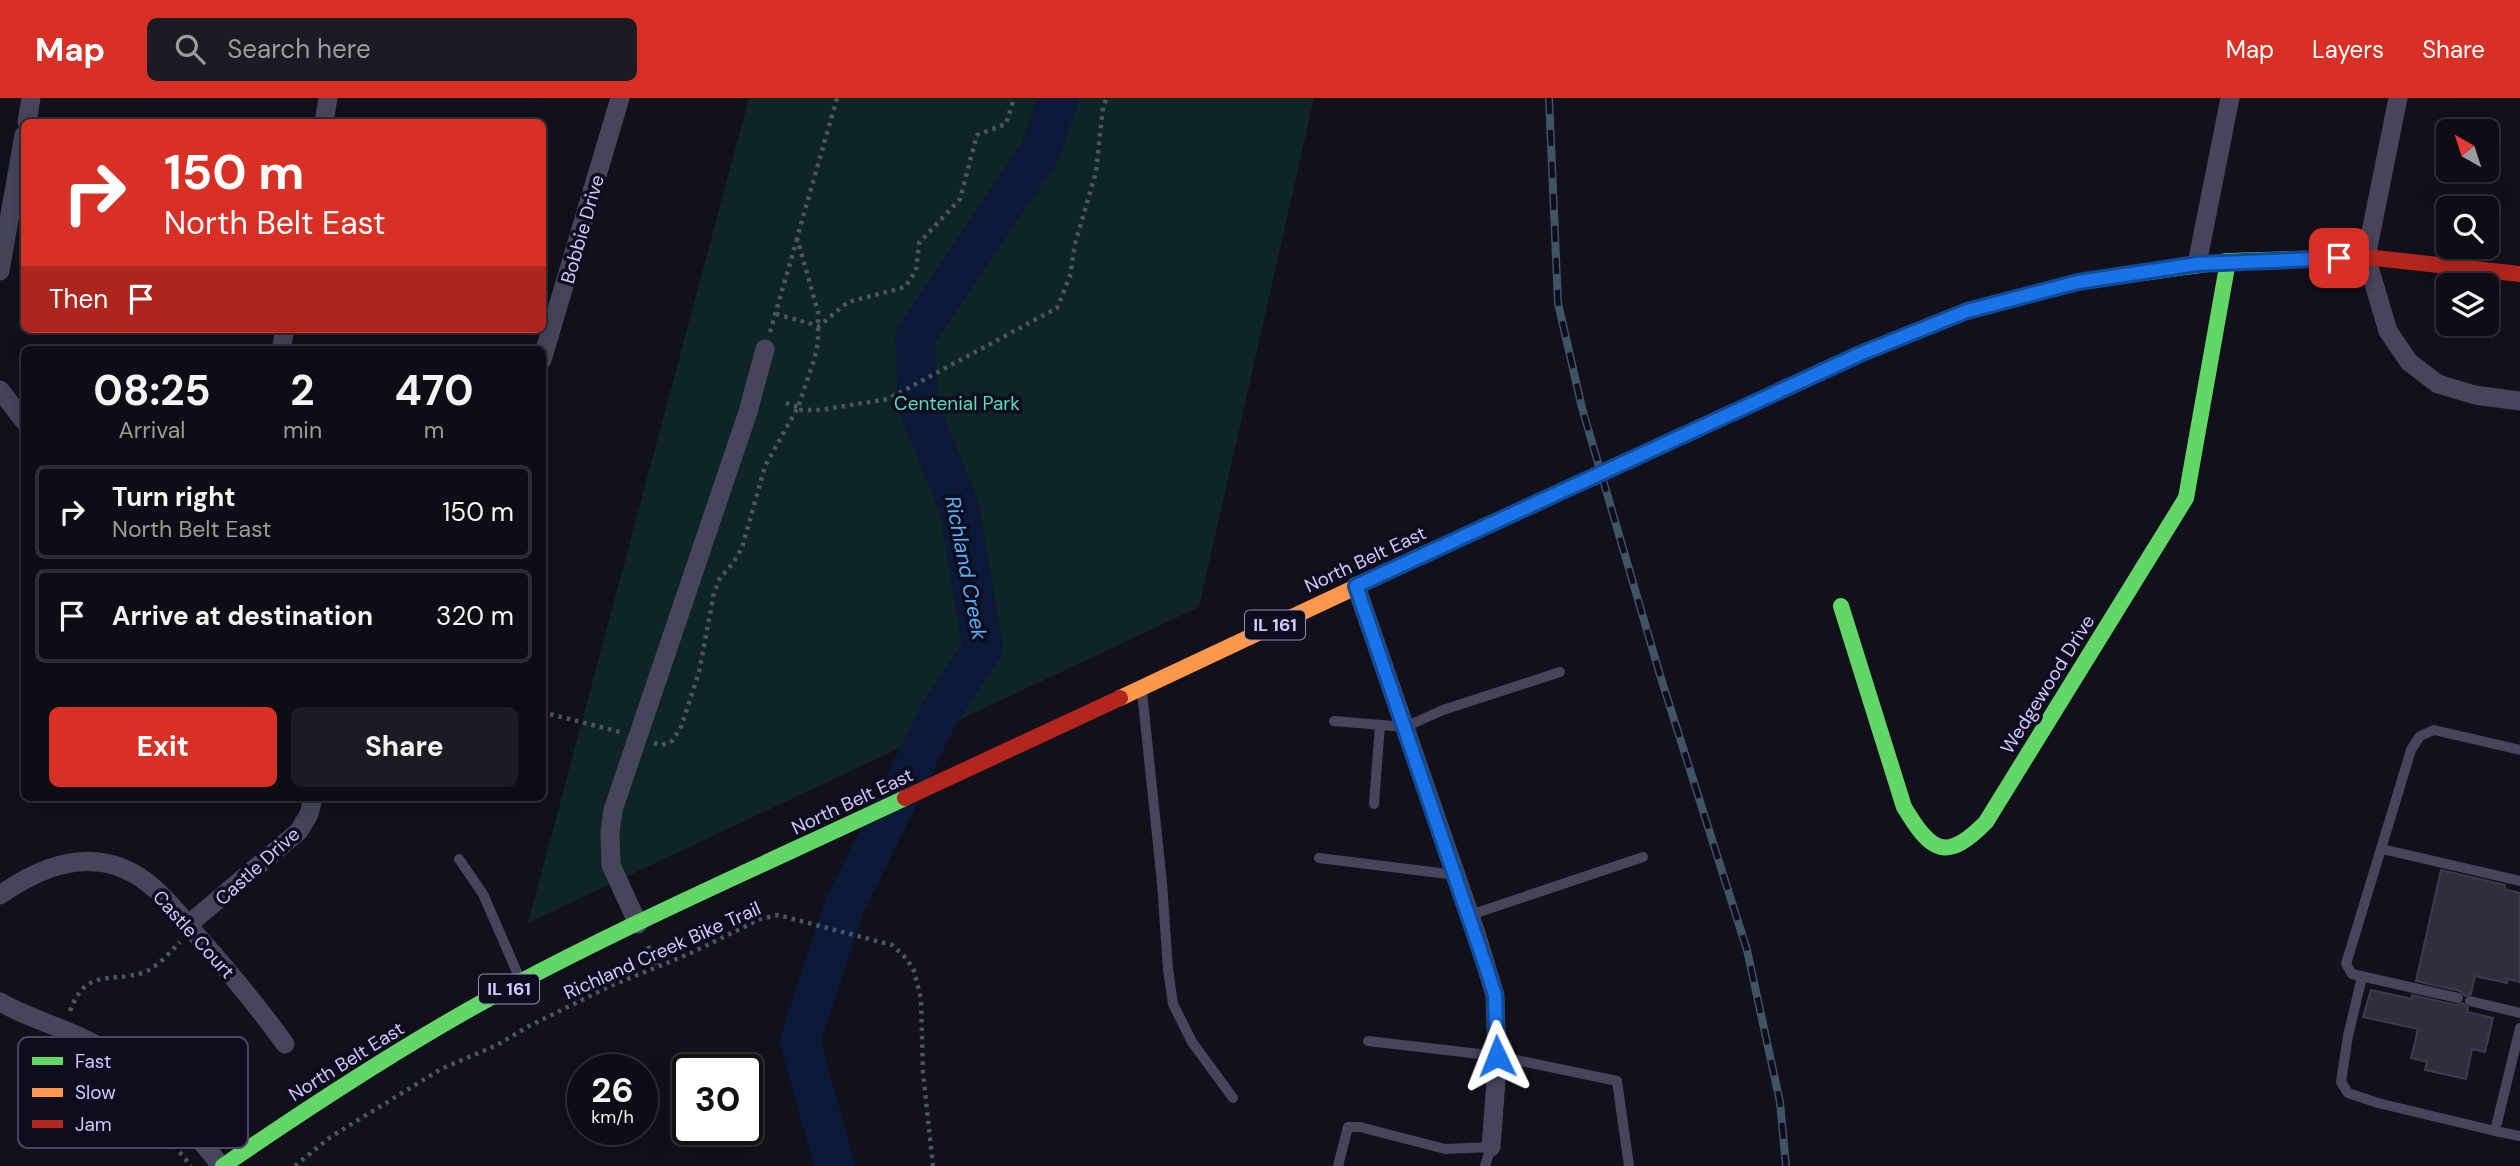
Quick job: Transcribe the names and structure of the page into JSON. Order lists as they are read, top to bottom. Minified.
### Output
{"streets":{"main road":["North Belt East","IL 161","Wedgewood Drive"],"street":["Bobbie Drive","Castle Drive","Castle Court"],"path":["Richland Creek Bike Trail"]},"crossings":[["North Belt East","Wedgewood Drive"],["Castle Drive","Castle Court"]],"water":["Richland Creek"],"parks":["Centenial Park"],"legend":["Fast","Slow","Jam"],"north":"top left","page":{"header":"Map","search":"Search here","nav":["Map","Layers","Share"],"turn":["150 m","North Belt East"],"then":"Then","eta":["08:25","Arrival","2","min","470","m"],"list":[{"name":"Turn right","note":"North Belt East","value":"150 m"},{"name":"Arrive at destination","value":"320 m"}],"buttons":["Exit","Share"],"speed":"26 km/h","limit":"30"}}
